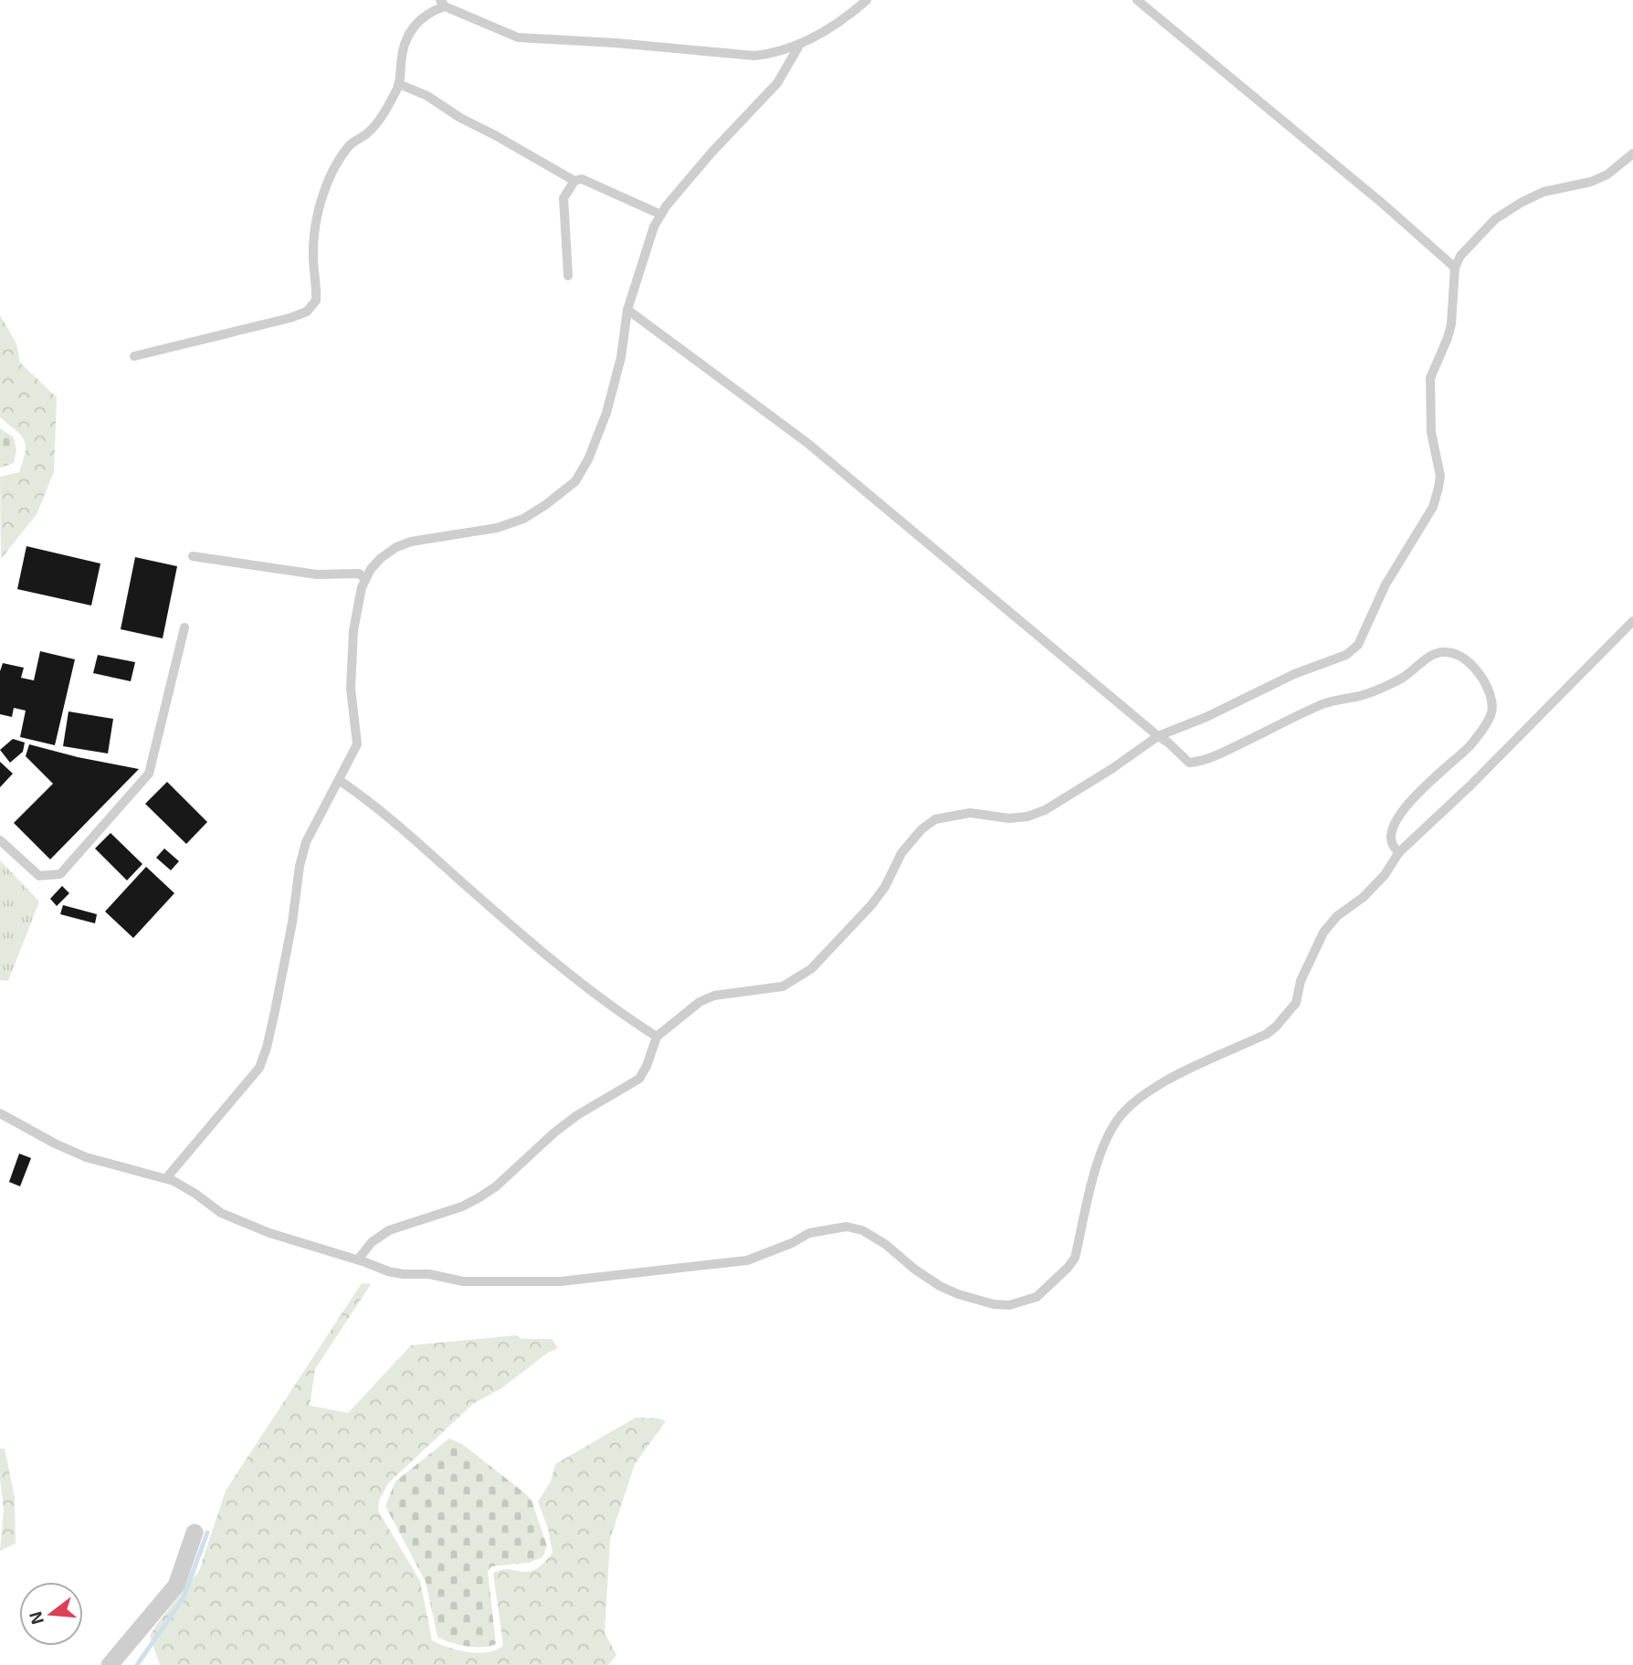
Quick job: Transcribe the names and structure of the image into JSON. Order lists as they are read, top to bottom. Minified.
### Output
{"north":"left"}
